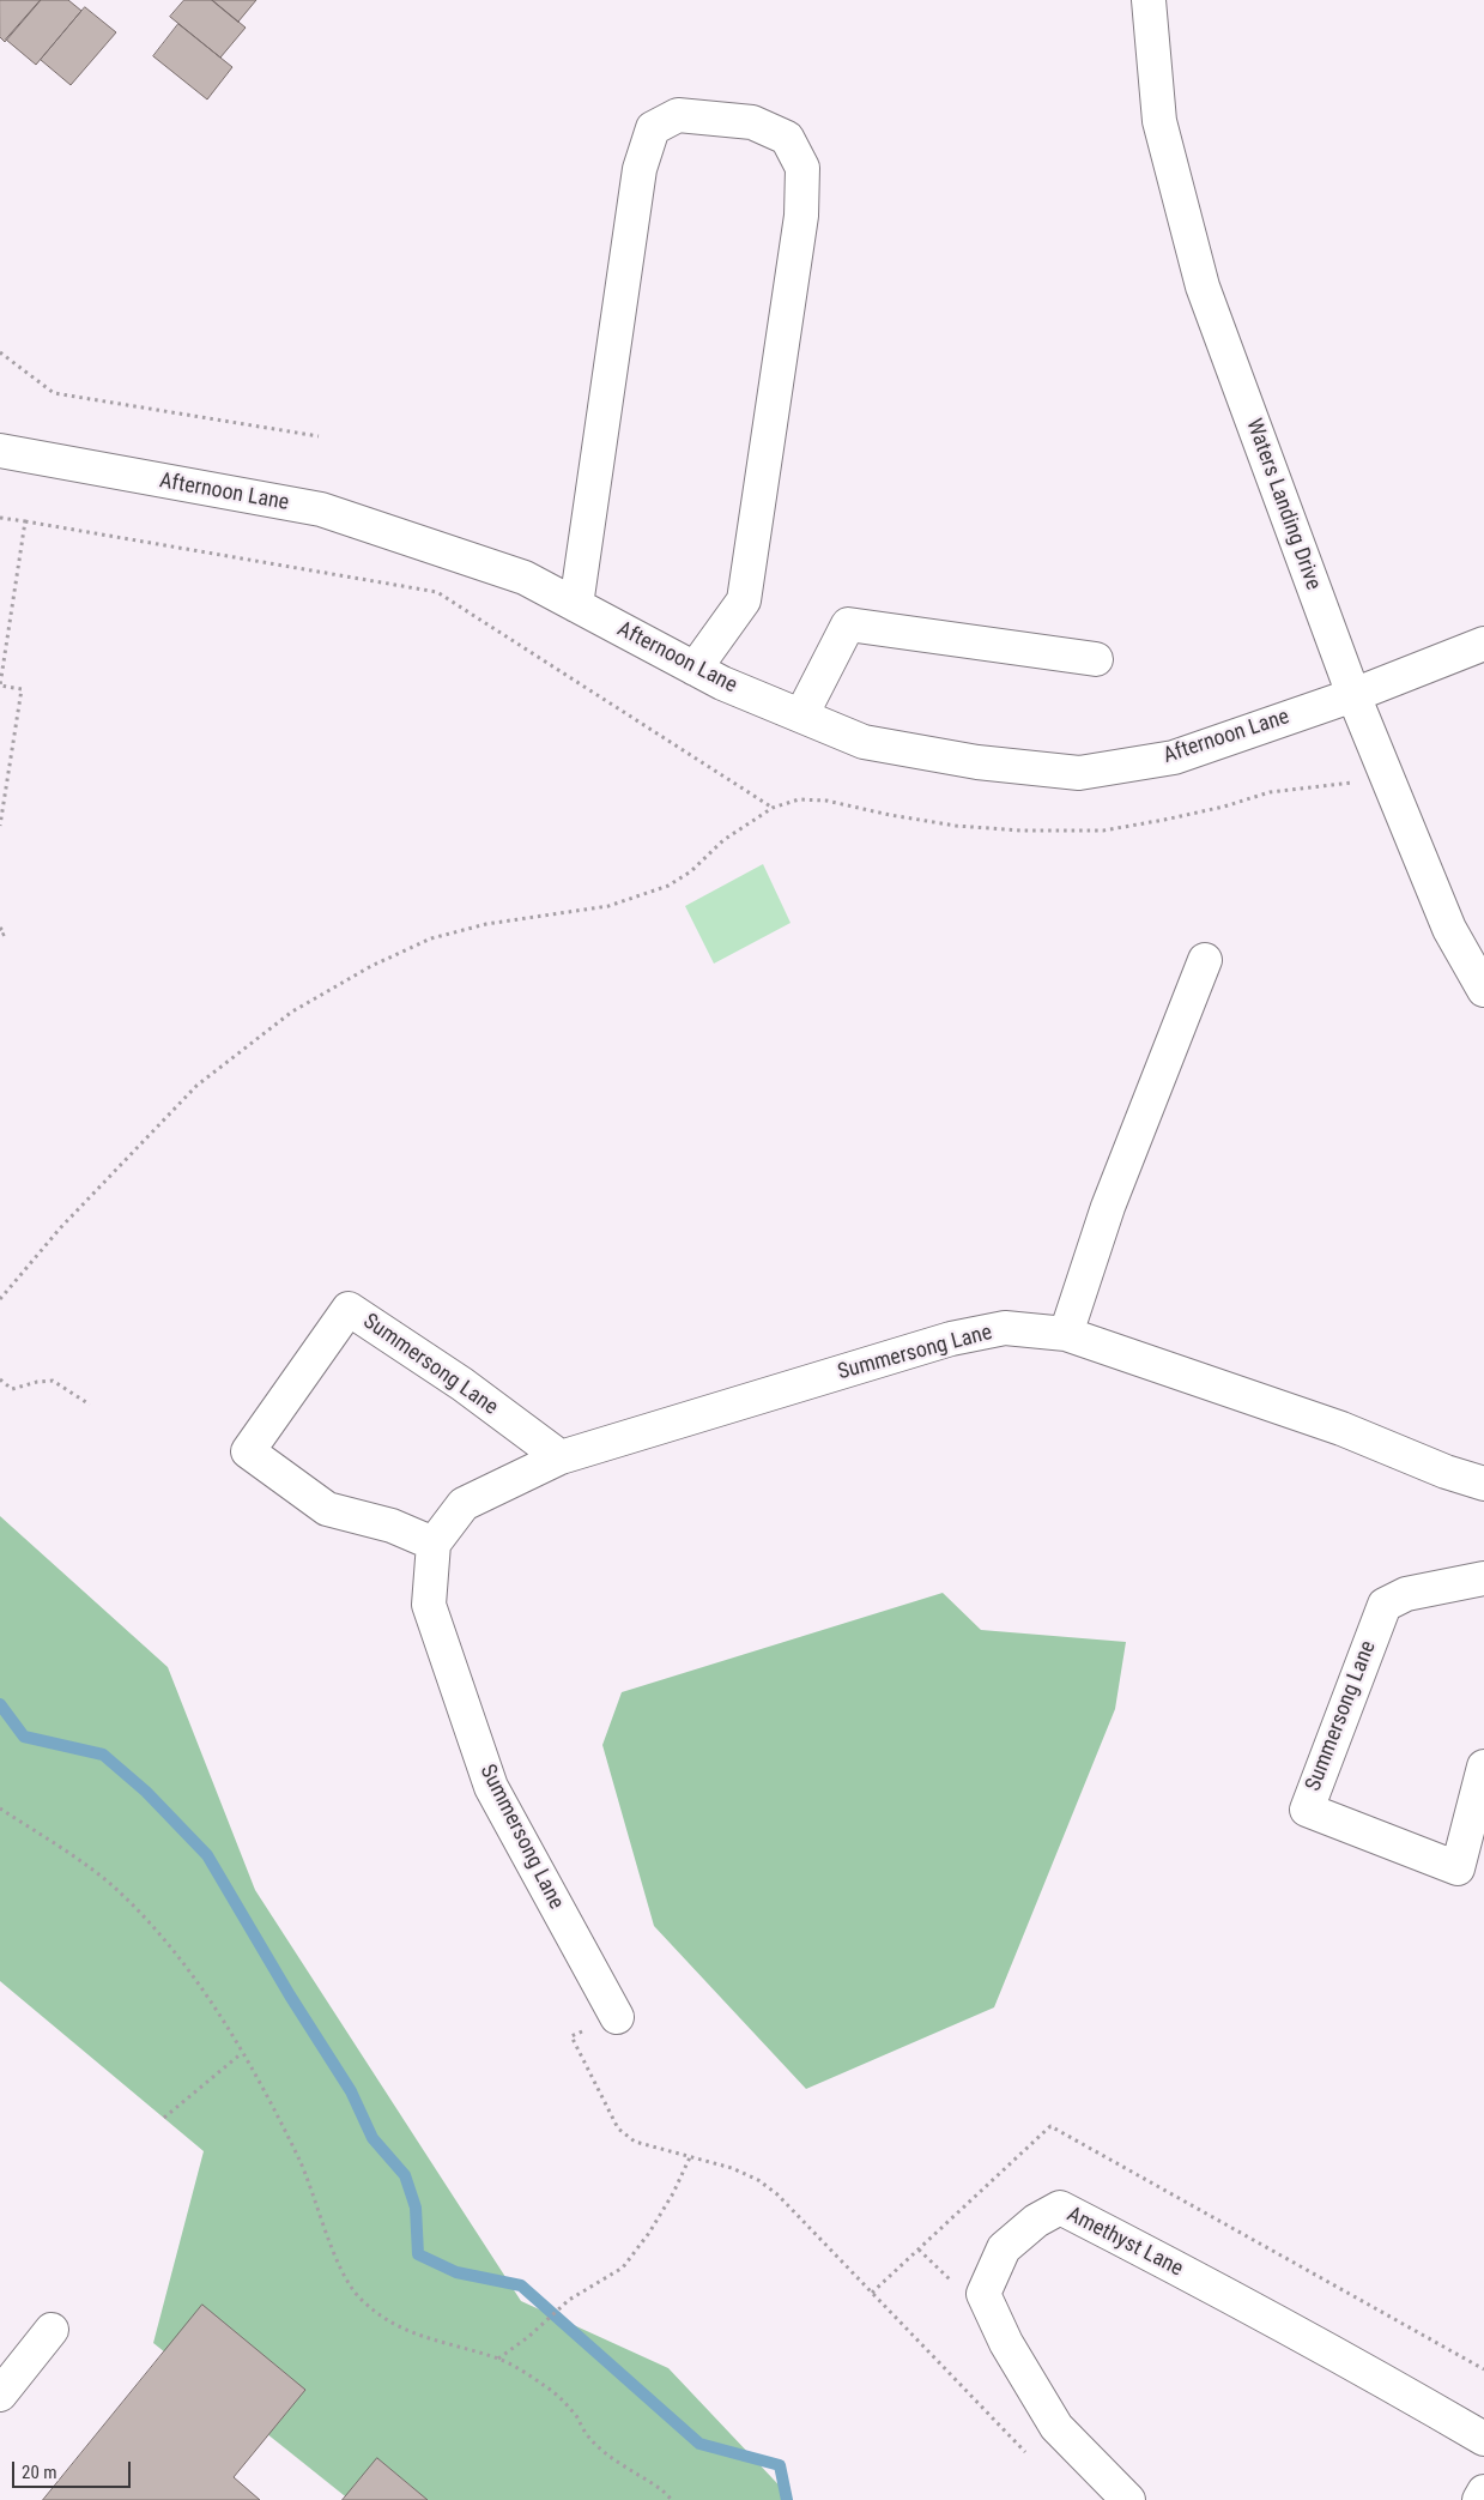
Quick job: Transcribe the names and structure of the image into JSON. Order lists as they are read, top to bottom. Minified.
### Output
{"streets":{"street":["Afternoon Lane","Waters Landing Drive","Summersong Lane","Amethyst Lane"]},"crossings":[["Afternoon Lane","Waters Landing Drive"]],"scale_bar":"20 m"}
